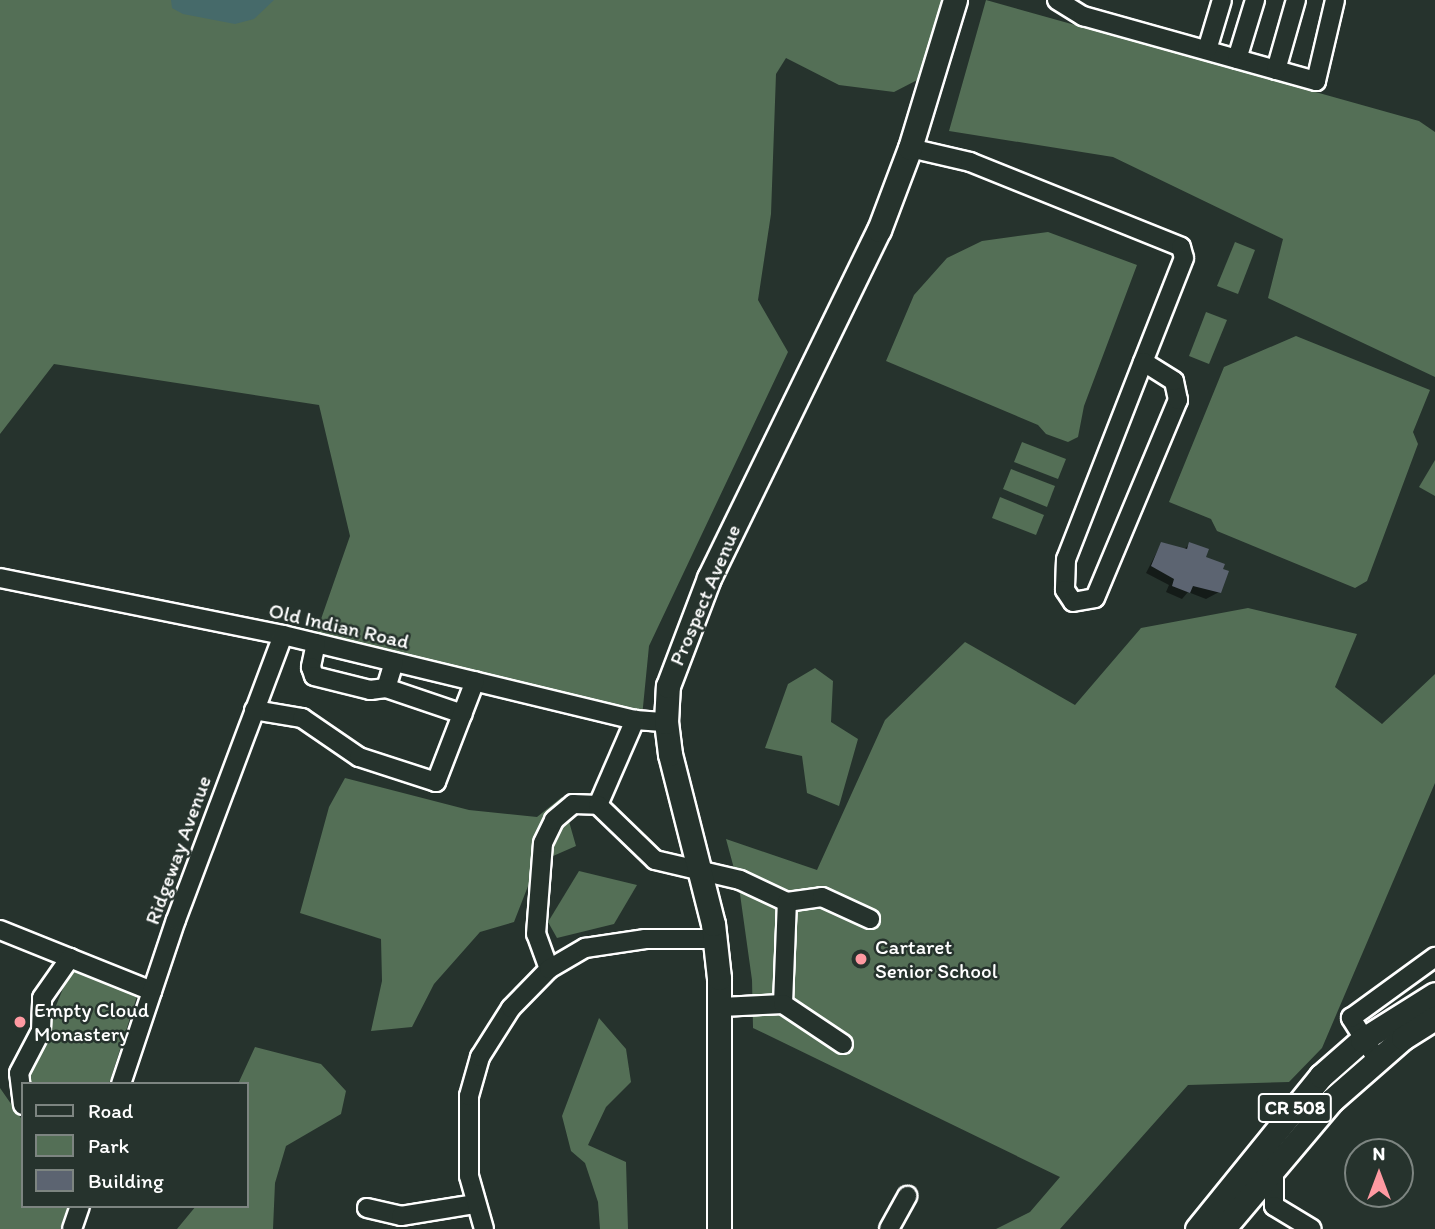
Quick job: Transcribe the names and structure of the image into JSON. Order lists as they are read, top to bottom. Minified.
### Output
{"streets":{"main road":["Prospect Avenue","CR 508"],"street":["Old Indian Road","Ridgeway Avenue"]},"crossings":[["Prospect Avenue","Old Indian Road"],["Old Indian Road","Ridgeway Avenue"]],"places":["Cartaret Senior School","Empty Cloud Monastery"],"legend":["Road","Park","Building"],"north":"top"}
